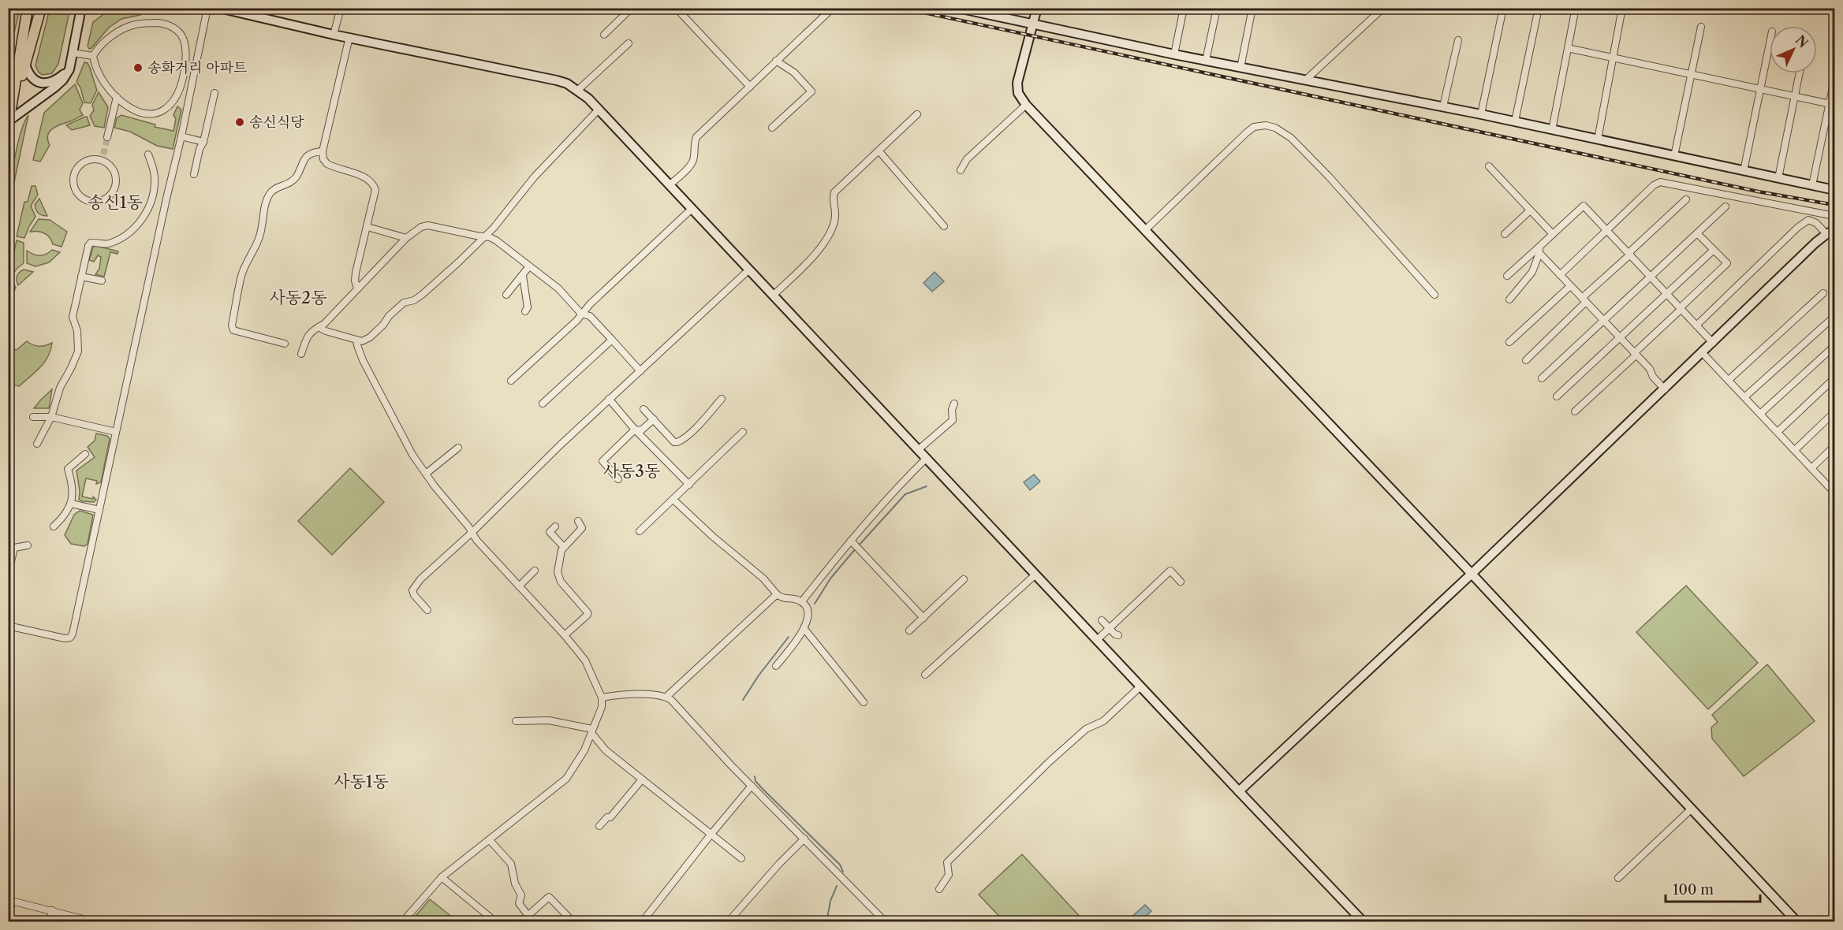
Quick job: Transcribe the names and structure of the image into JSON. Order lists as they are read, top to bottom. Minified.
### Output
{"districts":["송신1동","사동2동","사동3동","사동1동"],"places":["송화거리 아파트","송신식당"],"scale_bar":"100 m","north":"top right"}
